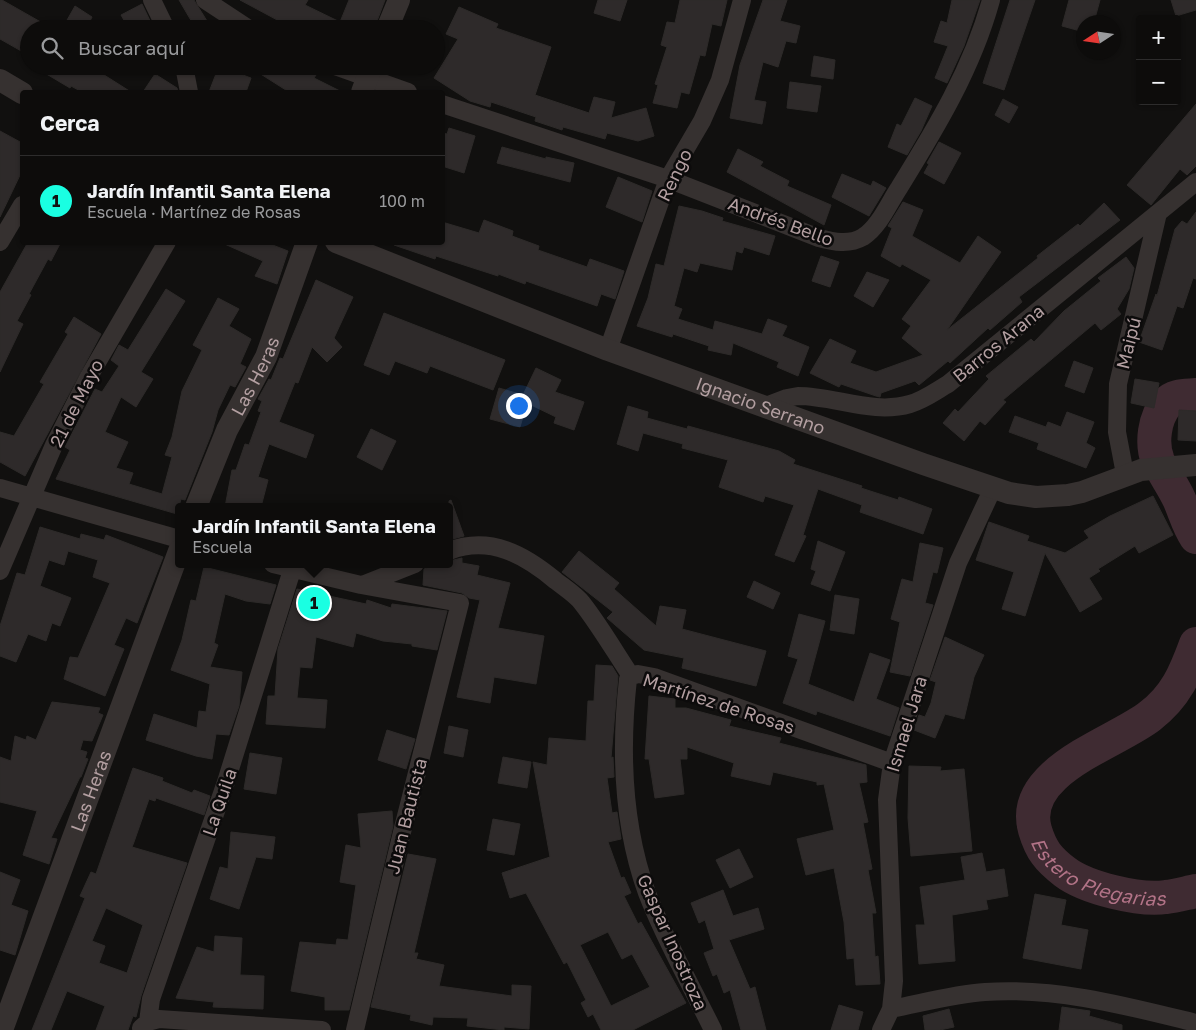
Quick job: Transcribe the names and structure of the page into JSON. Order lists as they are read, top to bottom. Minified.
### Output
{"streets":{"street":["Rengo","Andrés Bello","Barros Arana","Maipú","Las Heras","21 de Mayo","Ignacio Serrano","Martínez de Rosas","Ismael Jara","La Quila","Juan Bautista","Gaspar Inostroza"]},"crossings":[["Rengo","Andrés Bello"],["Rengo","Ignacio Serrano"],["Barros Arana","Maipú"],["Barros Arana","Ignacio Serrano"],["Maipú","Ignacio Serrano"],["Ignacio Serrano","Ismael Jara"],["Martínez de Rosas","Ismael Jara"],["Martínez de Rosas","Gaspar Inostroza"]],"water":["Estero Plegarias"],"north":"left","page":{"map_buttons":["+","−"],"search":"Buscar aquí","heading":"Cerca","list":[{"mark":"1","name":"Jardín Infantil Santa Elena","note":"Escuela · Martínez de Rosas","value":"100 m"}],"popup":["Jardín Infantil Santa Elena","Escuela"],"pins":"1"}}
